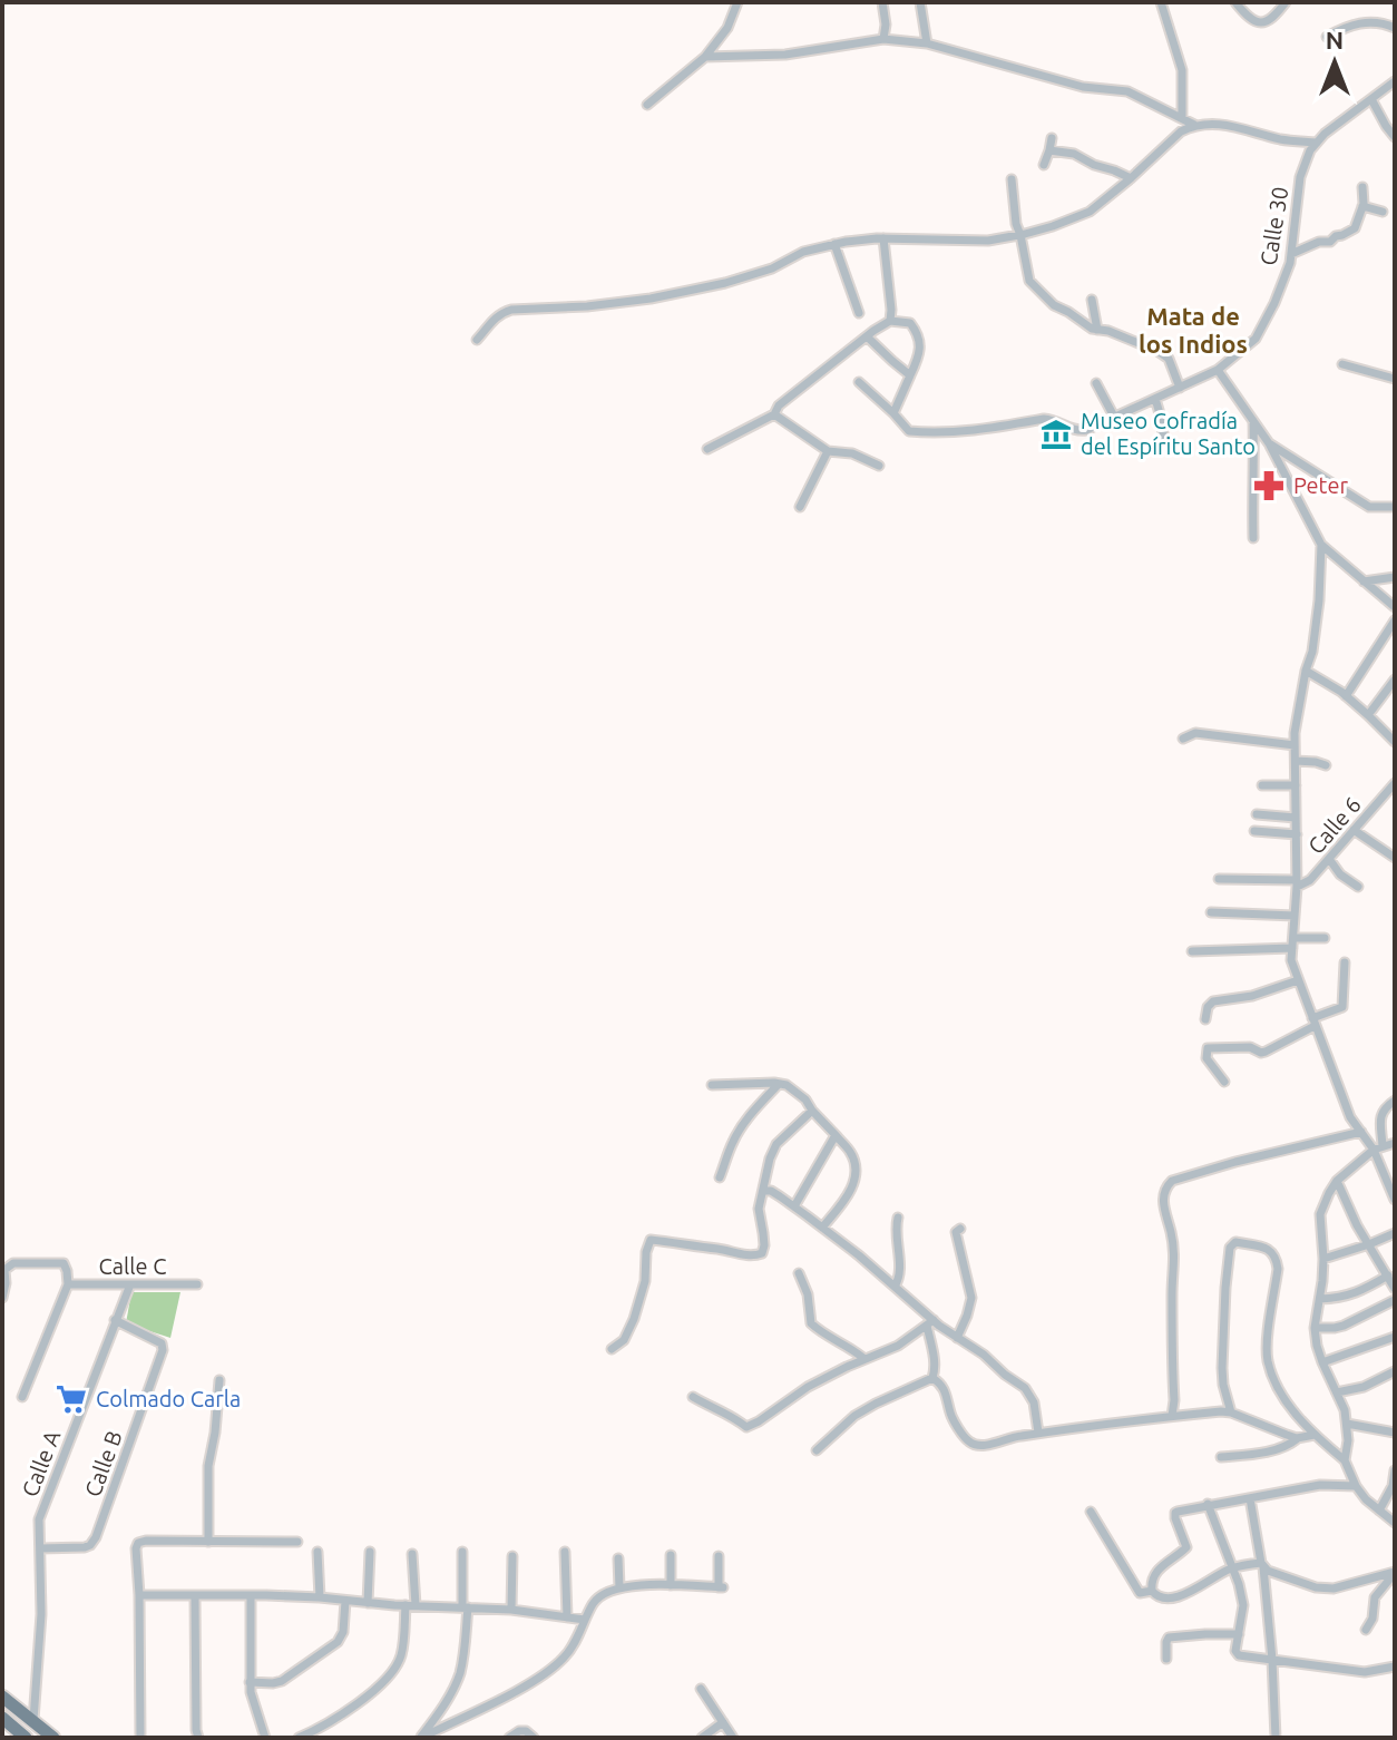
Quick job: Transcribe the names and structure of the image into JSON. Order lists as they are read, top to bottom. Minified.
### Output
{"streets":{"street":["Calle 30","Calle 6","Calle C","Calle A","Calle B"]},"crossings":[["Calle C","Calle A"],["Calle A","Calle B"]],"districts":["Mata de los Indios"],"places":{"museum":["Museo Cofradía del Espíritu Santo"],"pharmacy":["Peter"],"supermarket":["Colmado Carla"]},"north":"top"}
